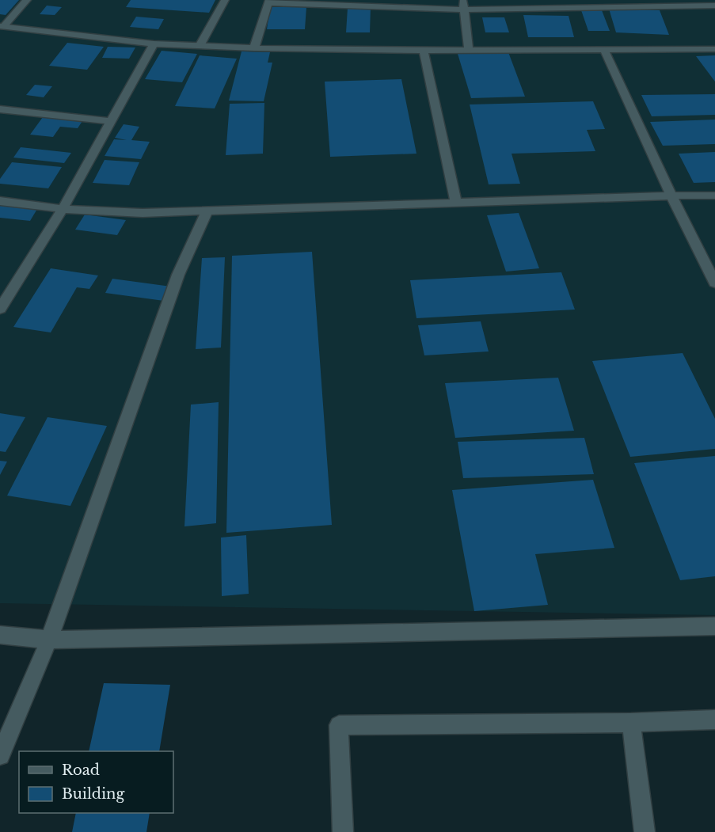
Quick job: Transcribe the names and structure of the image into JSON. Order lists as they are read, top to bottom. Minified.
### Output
{"legend":["Road","Building"]}
